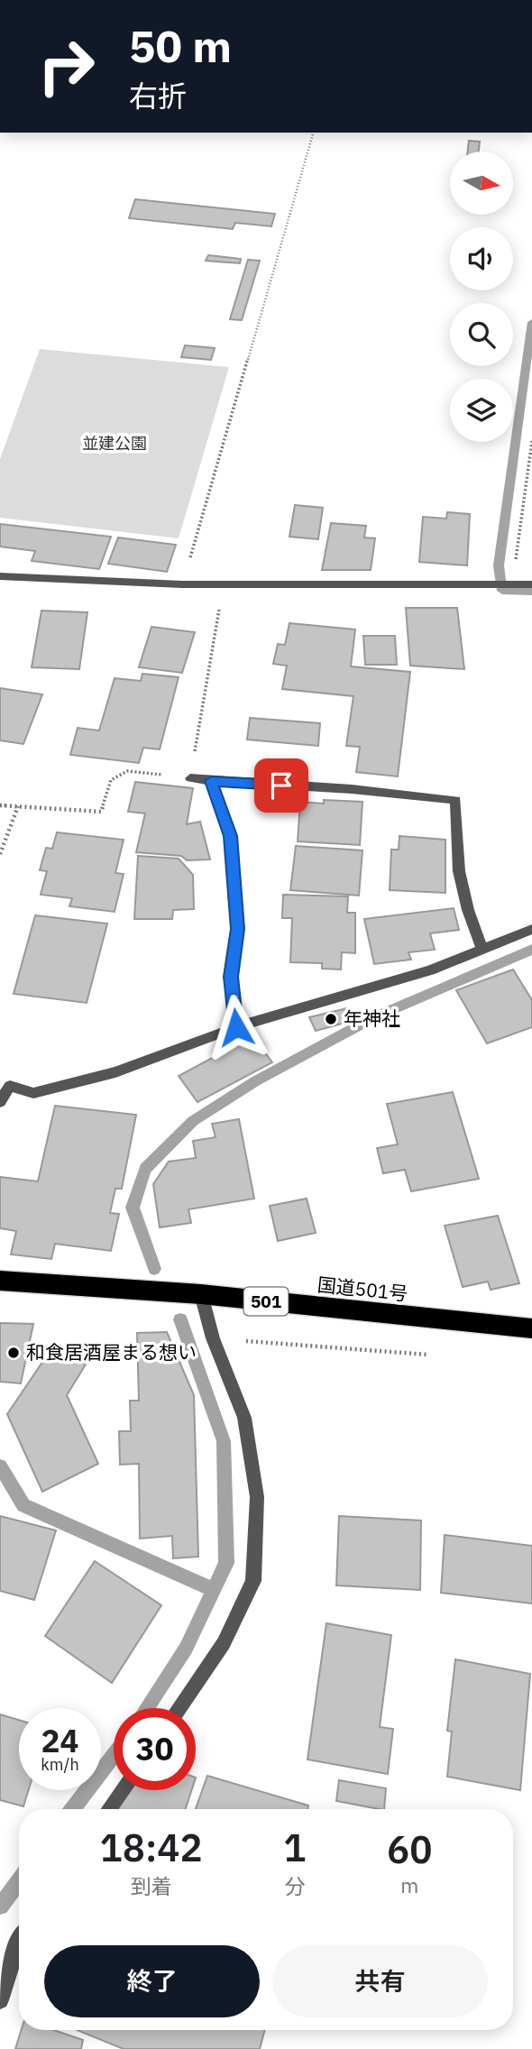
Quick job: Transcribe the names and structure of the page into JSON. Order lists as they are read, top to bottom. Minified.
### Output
{"streets":{"highway":["国道501号","501"]},"parks":["並建公園"],"places":["年神社","和食居酒屋まる想い"],"north":"right","page":{"turn":["50 m","右折"],"speed":"24 km/h","limit":"30","eta":["18:42","到着","1","分","60","m"],"buttons":["終了","共有"]}}
